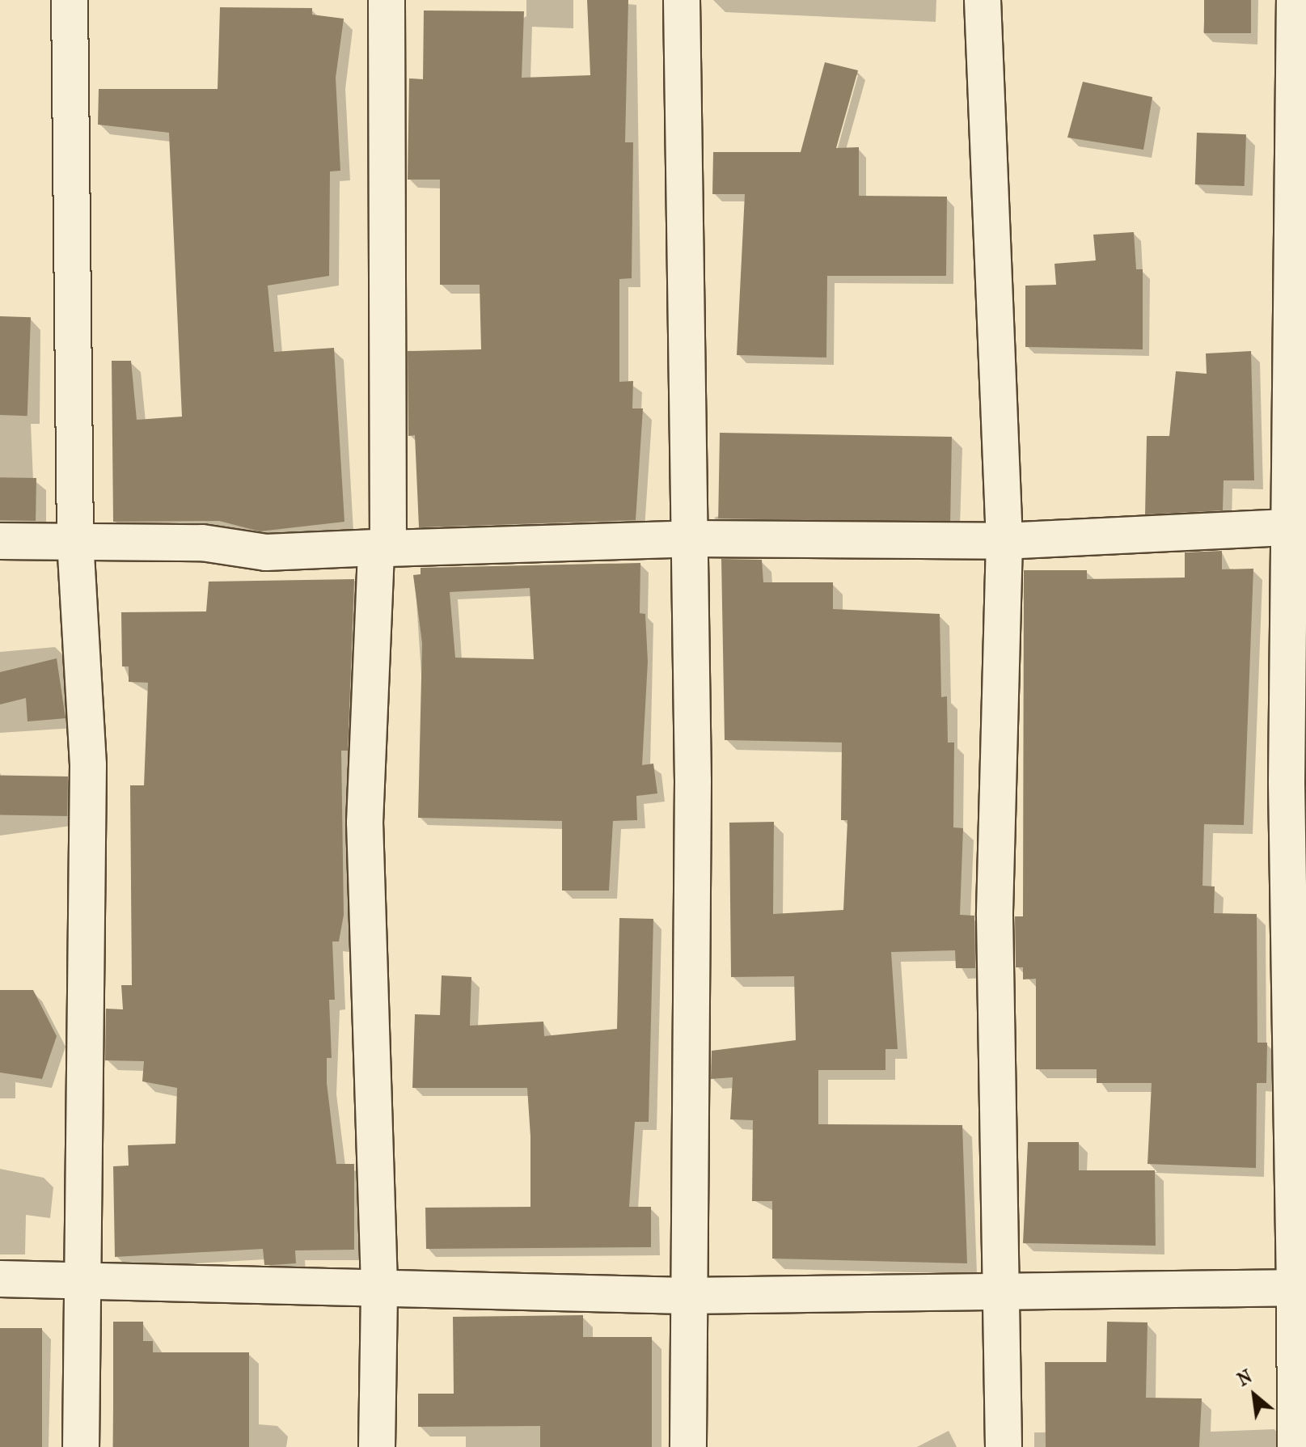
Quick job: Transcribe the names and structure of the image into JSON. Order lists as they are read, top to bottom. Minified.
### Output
{"north":"top left"}
